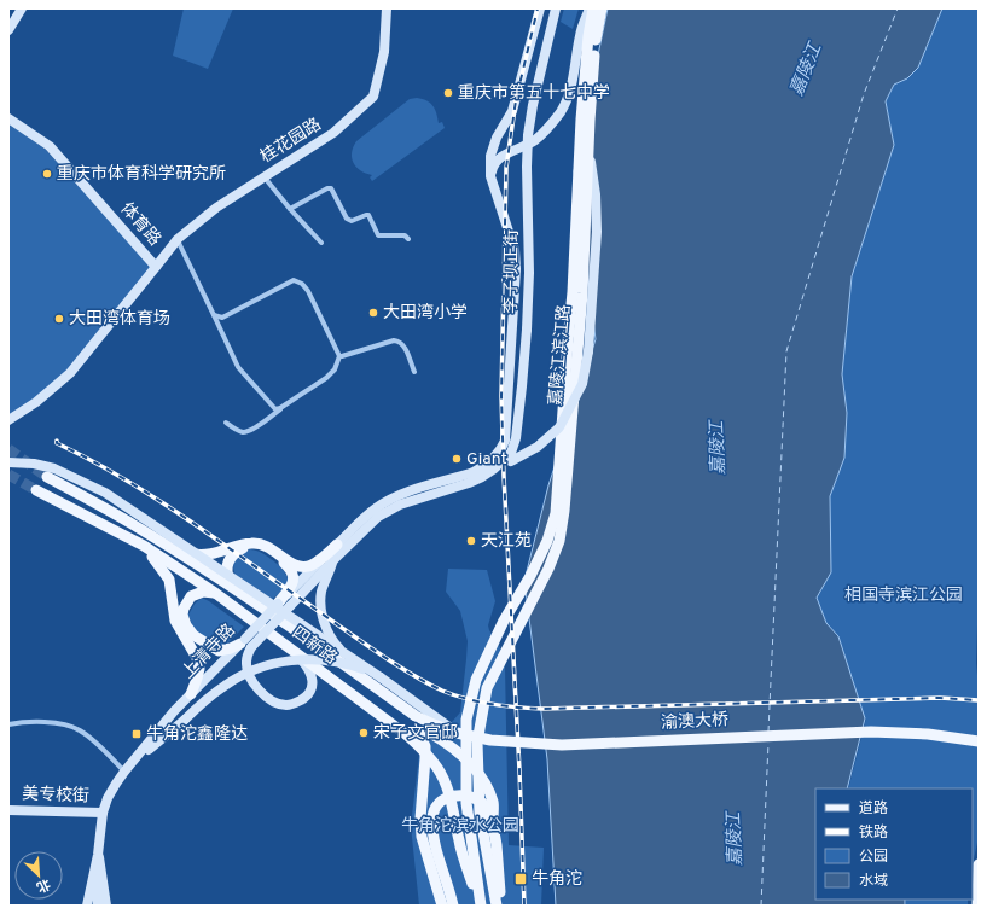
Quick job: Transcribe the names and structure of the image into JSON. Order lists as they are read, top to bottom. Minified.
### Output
{"streets":{"main road":["桂花园路","体育路","李子坝正街","嘉陵江滨江路","四新路","上清寺路","渝澳大桥","美专校街"]},"crossings":[["桂花园路","体育路"],["李子坝正街","上清寺路"],["嘉陵江滨江路","四新路"],["四新路","上清寺路"],["四新路","渝澳大桥"],["上清寺路","美专校街"]],"water":["嘉陵江"],"parks":["相国寺滨江公园","牛角沱滨水公园"],"places":{"other":["重庆市第五十七中学","重庆市体育科学研究所","大田湾小学","大田湾体育场","Giant","天江苑","宋子文官邸"],"transit":["牛角沱鑫隆达","牛角沱"]},"legend":["道路","铁路","公园","水域"],"north":"bottom right"}
